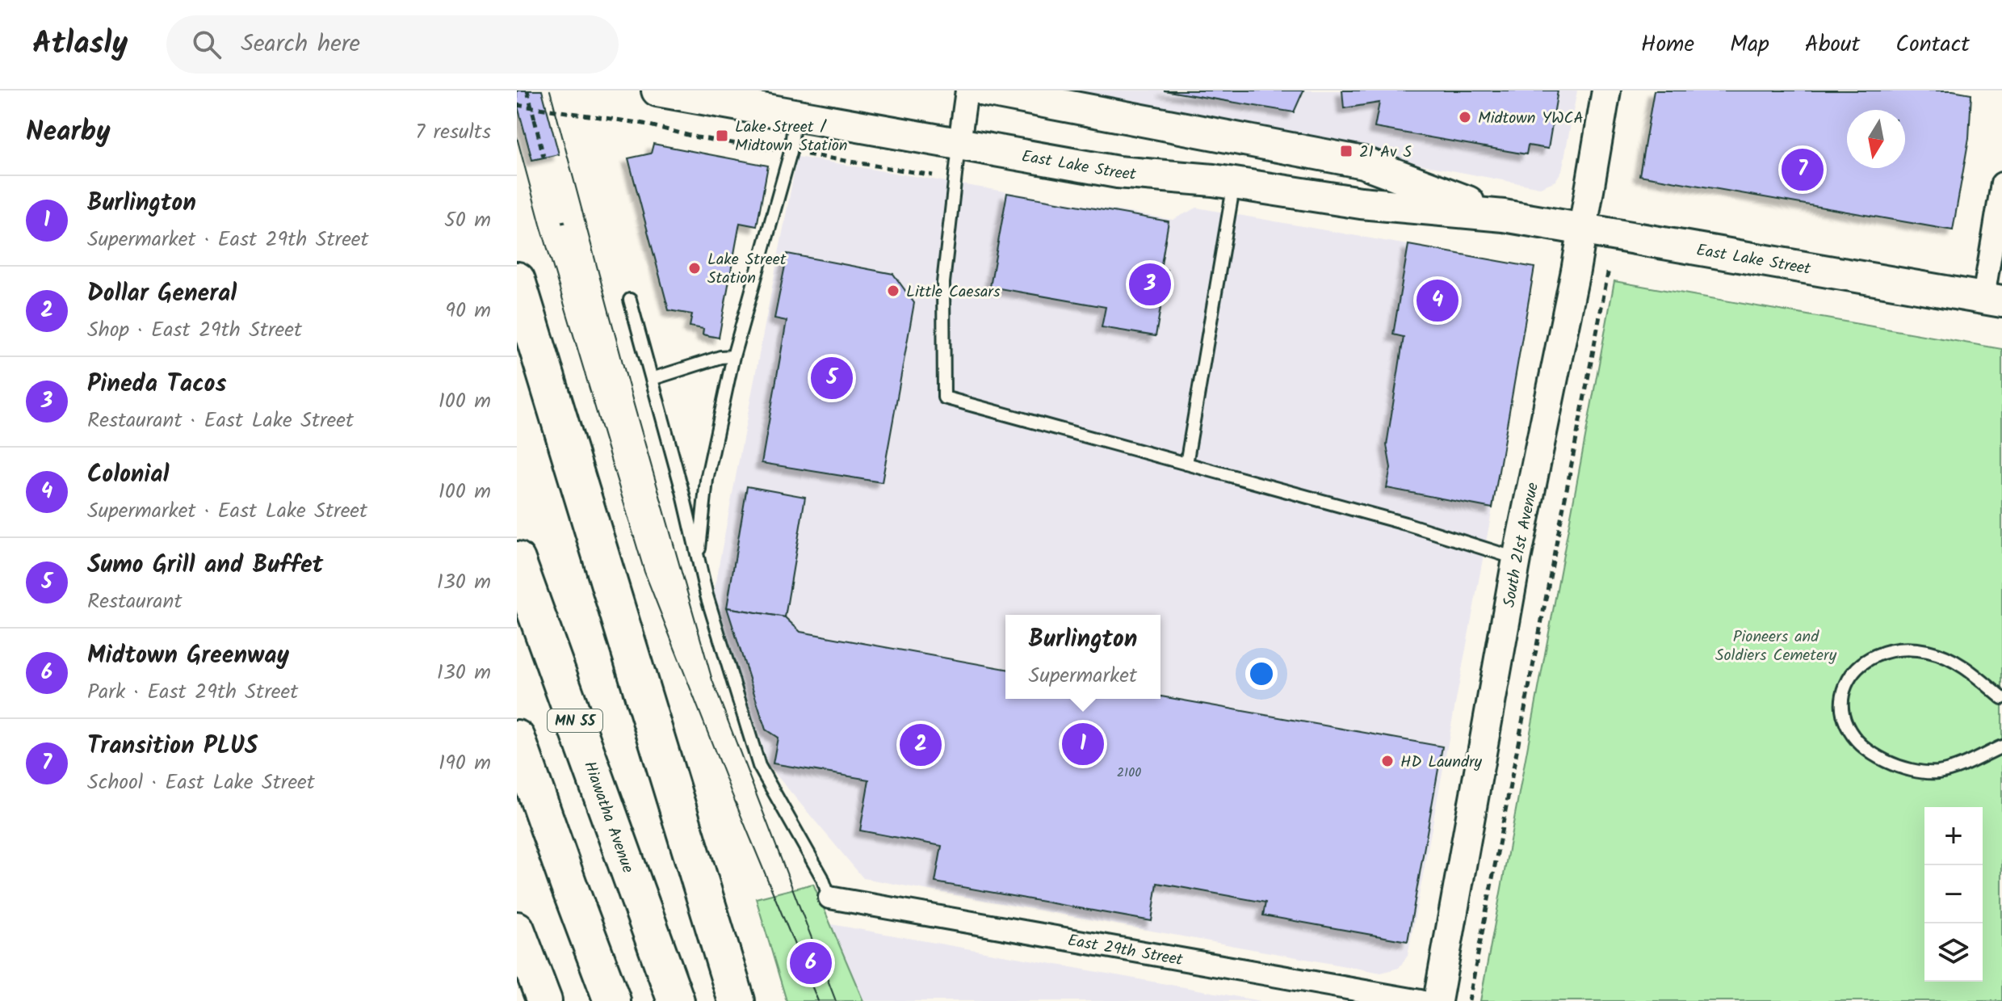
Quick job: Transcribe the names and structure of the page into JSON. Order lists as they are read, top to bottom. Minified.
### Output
{"streets":{"highway":["MN 55","Hiawatha Avenue"],"main road":["East Lake Street"],"street":["South 21st Avenue","East 29th Street"]},"crossings":[["East Lake Street","South 21st Avenue"]],"parks":["Pioneers and Soldiers Cemetery"],"places":{"other":["Midtown YWCA","Lake Street Station","Little Caesars","HD Laundry"],"transit":["Lake Street / Midtown Station","21 Av S"]},"house_numbers":["2100"],"north":"bottom","page":{"header":"Atlasly","search":"Search here","nav":["Home","Map","About","Contact"],"heading":["Nearby","7 results"],"pins":["7","3","4","5","1","2","6"],"list":[{"mark":"1","name":"Burlington","note":"Supermarket · East 29th Street","value":"50 m"},{"mark":"2","name":"Dollar General","note":"Shop · East 29th Street","value":"90 m"},{"mark":"3","name":"Pineda Tacos","note":"Restaurant · East Lake Street","value":"100 m"},{"mark":"4","name":"Colonial","note":"Supermarket · East Lake Street","value":"100 m"},{"mark":"5","name":"Sumo Grill and Buffet","note":"Restaurant","value":"130 m"},{"mark":"6","name":"Midtown Greenway","note":"Park · East 29th Street","value":"130 m"},{"mark":"7","name":"Transition PLUS","note":"School · East Lake Street","value":"190 m"}],"popup":["Burlington","Supermarket"],"map_buttons":["+","−"]}}
